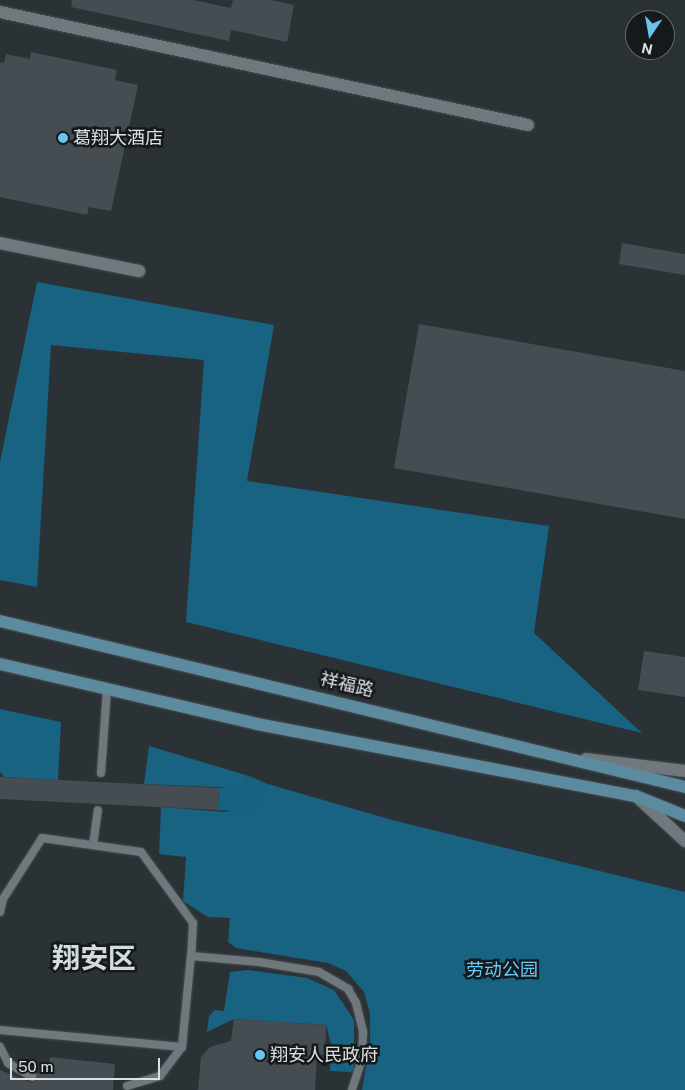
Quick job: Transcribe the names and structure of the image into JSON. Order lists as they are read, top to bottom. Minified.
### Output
{"streets":{"main road":["祥福路"]},"districts":["翔安区"],"parks":["劳动公园"],"places":["葛翔大酒店","翔安人民政府"],"scale_bar":"50 m","north":"bottom"}
